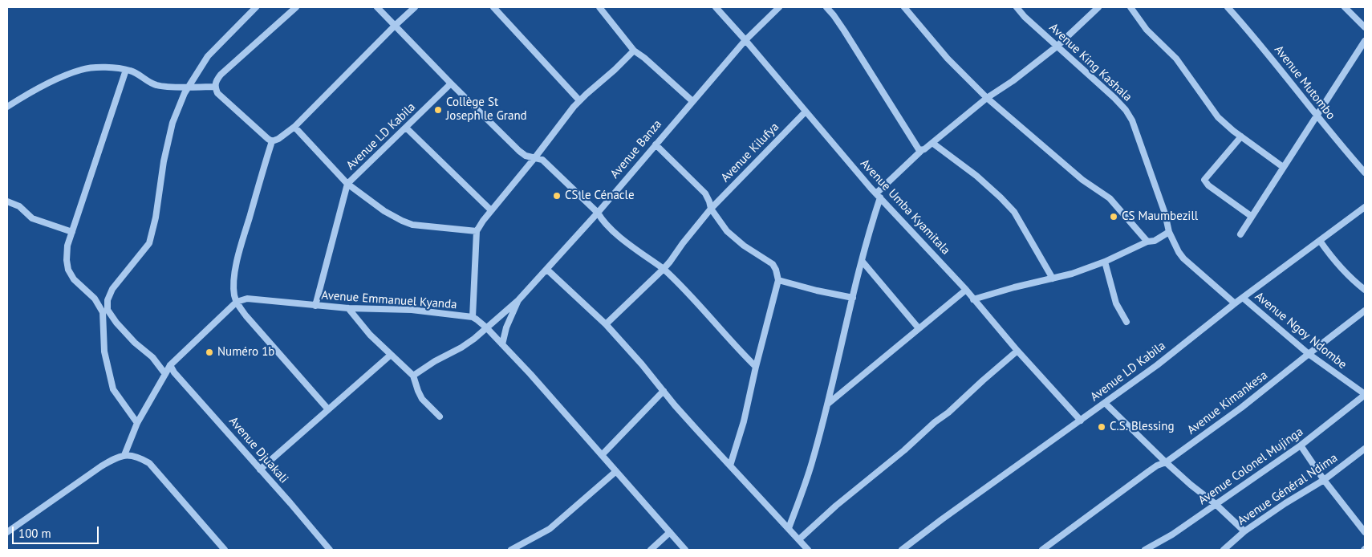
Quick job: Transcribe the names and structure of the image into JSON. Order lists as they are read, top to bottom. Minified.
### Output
{"streets":{"street":["Avenue King Kashala","Avenue Mutombo","Avenue LD Kabila","Avenue Banza","Avenue Kilufya","Avenue Umba Kyamitala","Avenue Emmanuel Kyanda","Avenue Ngoy Ndombe","Avenue Kimankesa","Avenue Djuakali","Avenue Colonel Mujinga","Avenue Général Ndima"]},"crossings":[["Avenue King Kashala","Avenue LD Kabila"],["Avenue LD Kabila","Avenue Umba Kyamitala"],["Avenue LD Kabila","Avenue Emmanuel Kyanda"],["Avenue LD Kabila","Avenue Ngoy Ndombe"],["Avenue Banza","Avenue Umba Kyamitala"],["Avenue Banza","Avenue Emmanuel Kyanda"],["Avenue Kilufya","Avenue Umba Kyamitala"],["Avenue Ngoy Ndombe","Avenue Kimankesa"],["Avenue Ngoy Ndombe","Avenue Colonel Mujinga"]],"places":["Collège St Joseph le Grand","CS le Cénacle","CS Maumbezill","Numéro 1b","C.S. Blessing"],"scale_bar":"100 m"}
